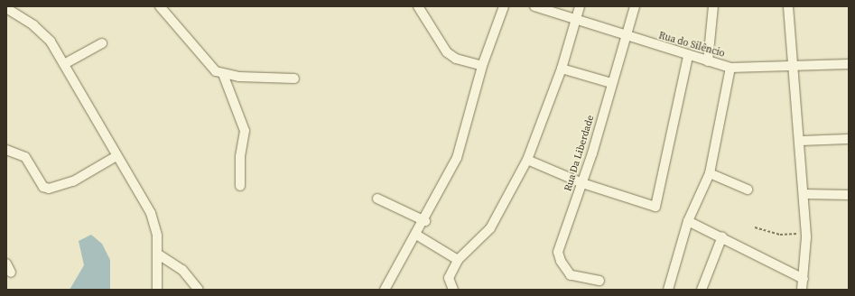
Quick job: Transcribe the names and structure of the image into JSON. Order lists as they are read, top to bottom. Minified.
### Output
{"streets":{"street":["Rua do Silêncio","Rua Da Liberdade"]},"crossings":[["Rua do Silêncio","Rua Da Liberdade"]]}
